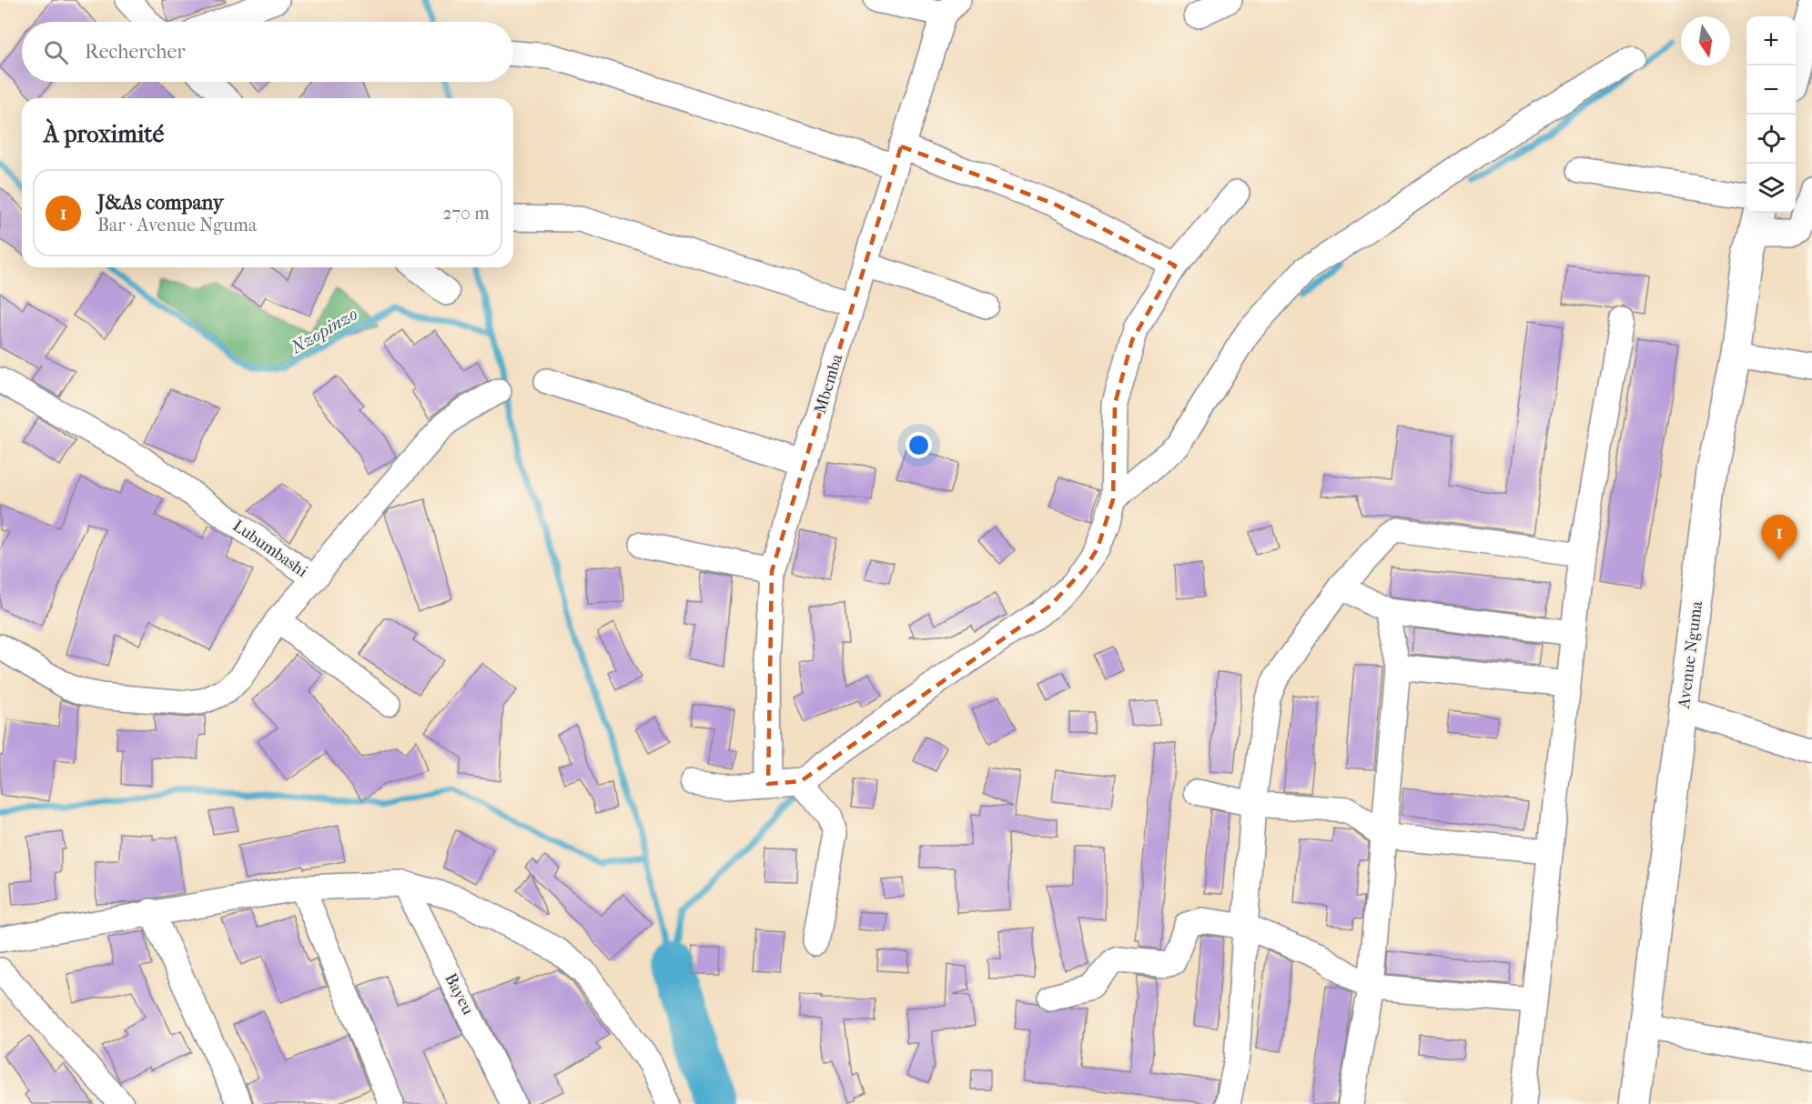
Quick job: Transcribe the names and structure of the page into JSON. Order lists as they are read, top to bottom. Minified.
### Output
{"streets":{"main road":["Avenue Nguma"],"street":["Mbemba","Lubumbashi","Bayeu"]},"water":["Nzopinzo"],"north":"bottom","page":{"map_buttons":["+","−"],"search":"Rechercher","heading":"À proximité","list":[{"mark":"1","name":"J&As company","note":"Bar · Avenue Nguma","value":"270 m"}],"pins":"1"}}
